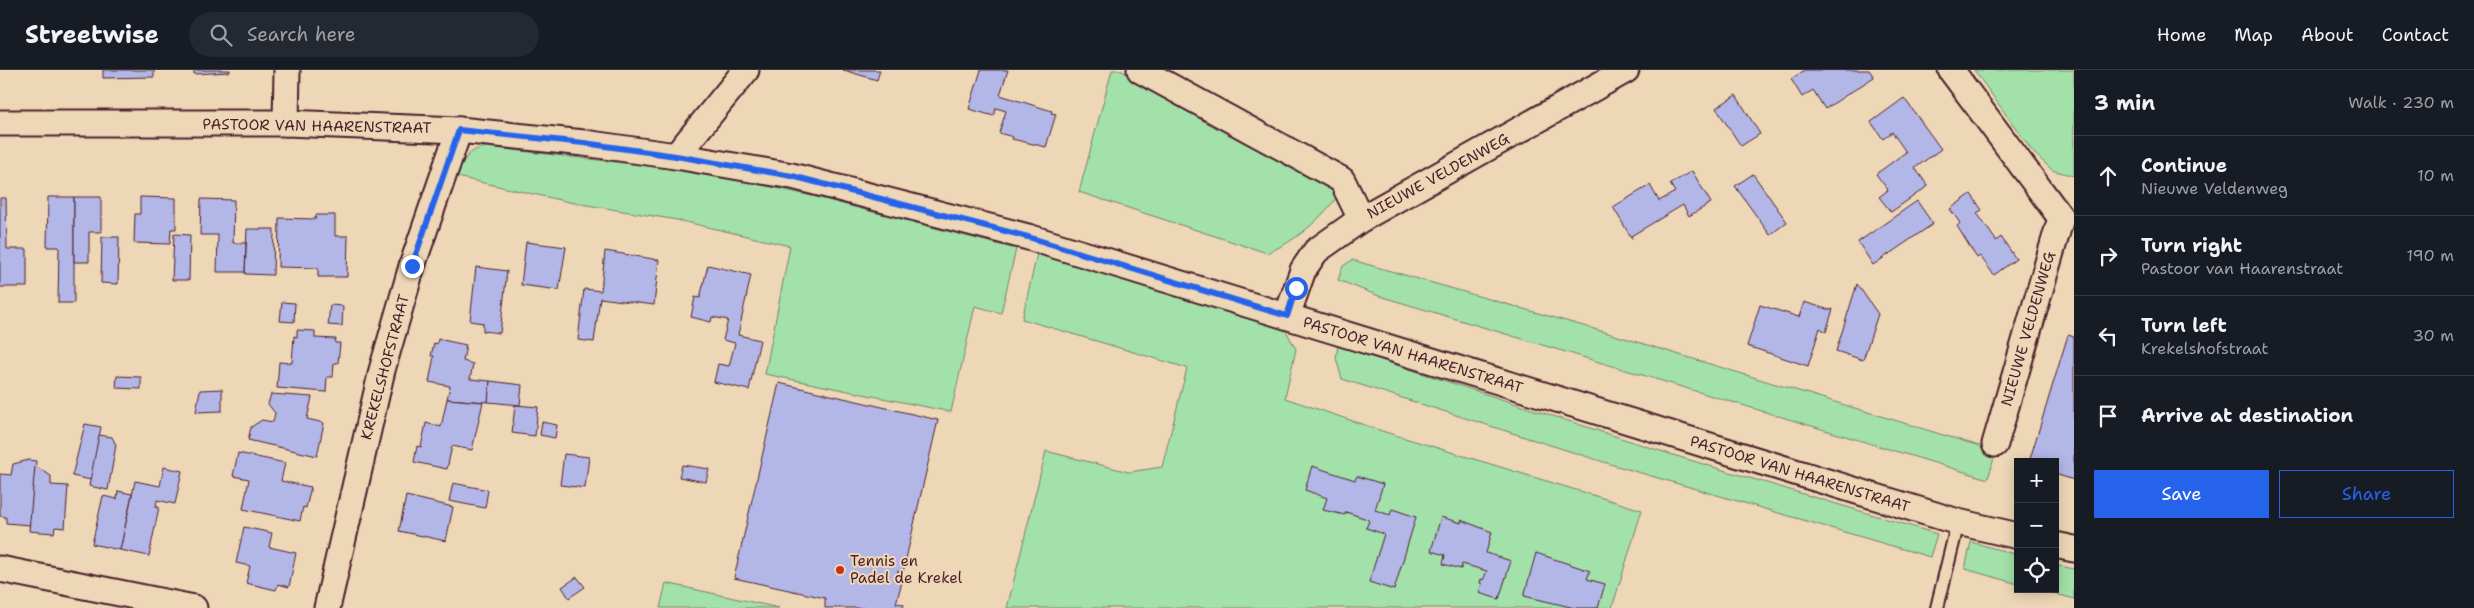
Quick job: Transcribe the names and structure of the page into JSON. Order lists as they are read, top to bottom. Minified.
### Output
{"streets":{"street":["PASTOOR VAN HAARENSTRAAT","NIEUWE VELDENWEG","KREKELSHOFSTRAAT"]},"crossings":[["PASTOOR VAN HAARENSTRAAT","NIEUWE VELDENWEG"],["PASTOOR VAN HAARENSTRAAT","KREKELSHOFSTRAAT"]],"places":["Tennis en Padel de Krekel"],"page":{"header":"Streetwise","search":"Search here","nav":["Home","Map","About","Contact"],"heading":["3 min","Walk · 230 m"],"list":[["Continue","Nieuwe Veldenweg","10 m"],["Turn right","Pastoor van Haarenstraat","190 m"],["Turn left","Krekelshofstraat","30 m"],"Arrive at destination"],"buttons":["Save","Share"],"map_buttons":["+","−"]}}
